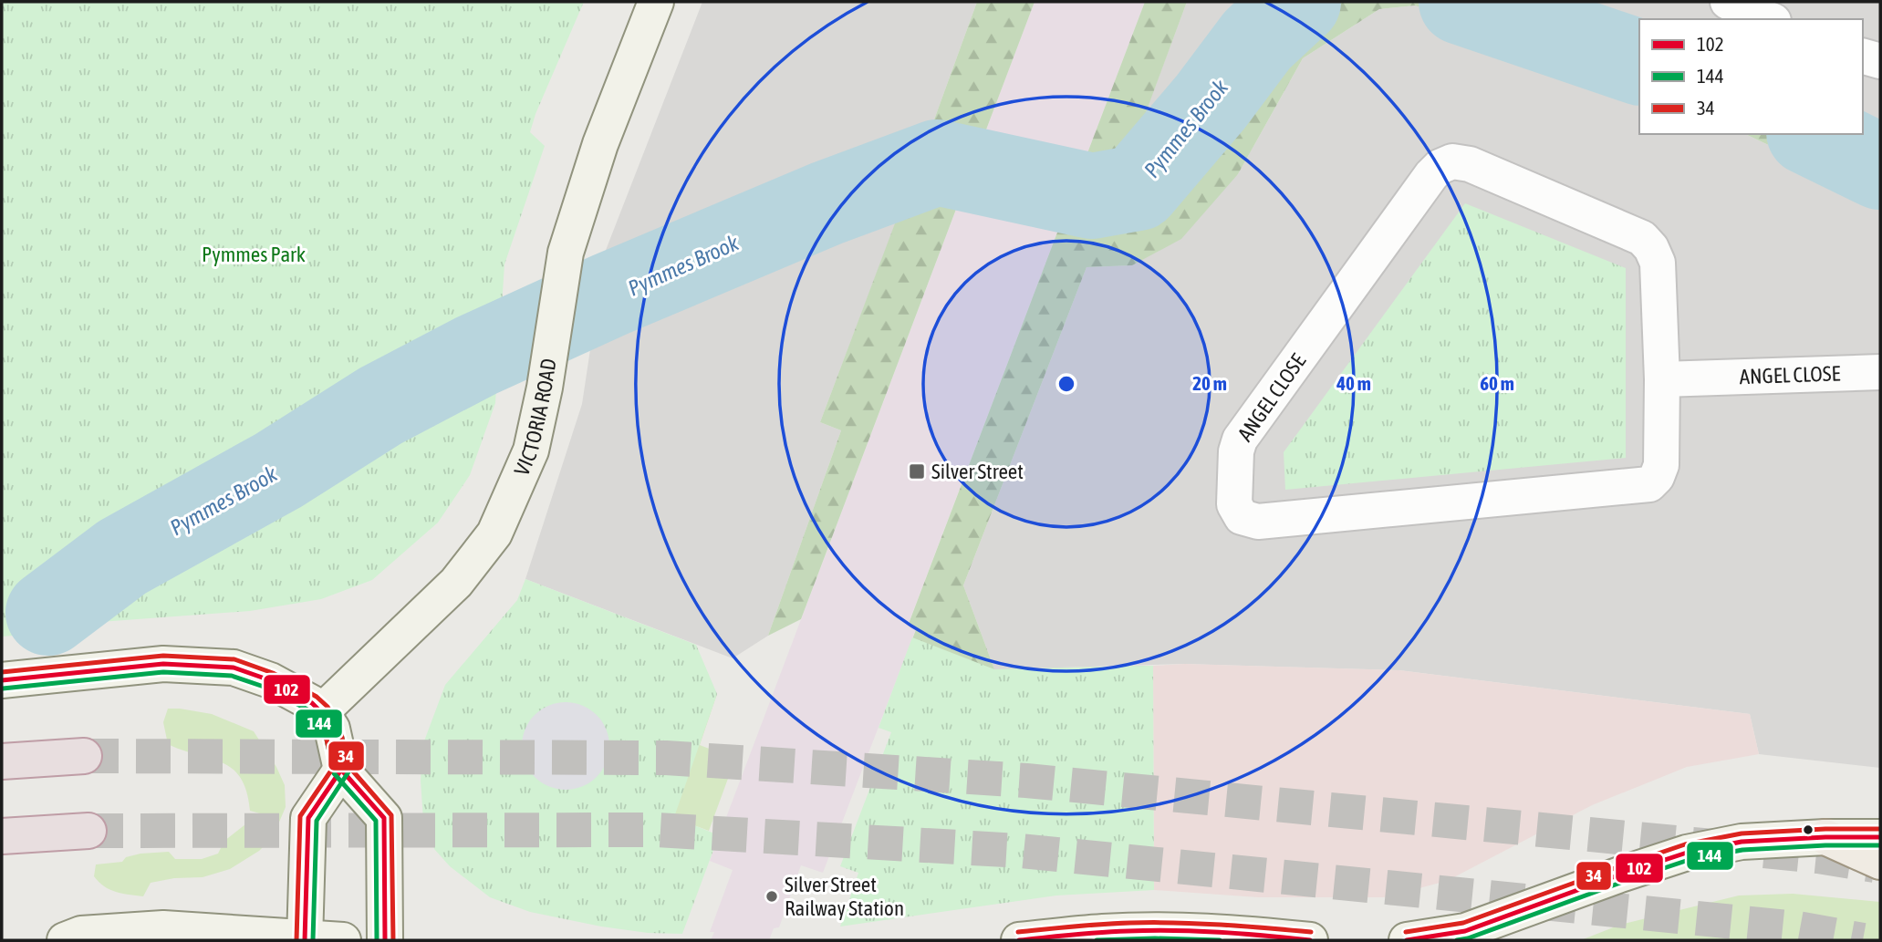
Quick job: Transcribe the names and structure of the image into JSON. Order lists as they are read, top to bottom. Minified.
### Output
{"streets":{"street":["ANGEL CLOSE","VICTORIA ROAD"]},"water":["Pymmes Brook"],"parks":["Pymmes Park"],"places":{"transit":["Silver Street"],"other":["Silver Street Railway Station"]},"lines":["transit line 34","transit line 102","transit line 144"],"legend":["102","144","34"],"rings":["20 m","40 m","60 m"]}
